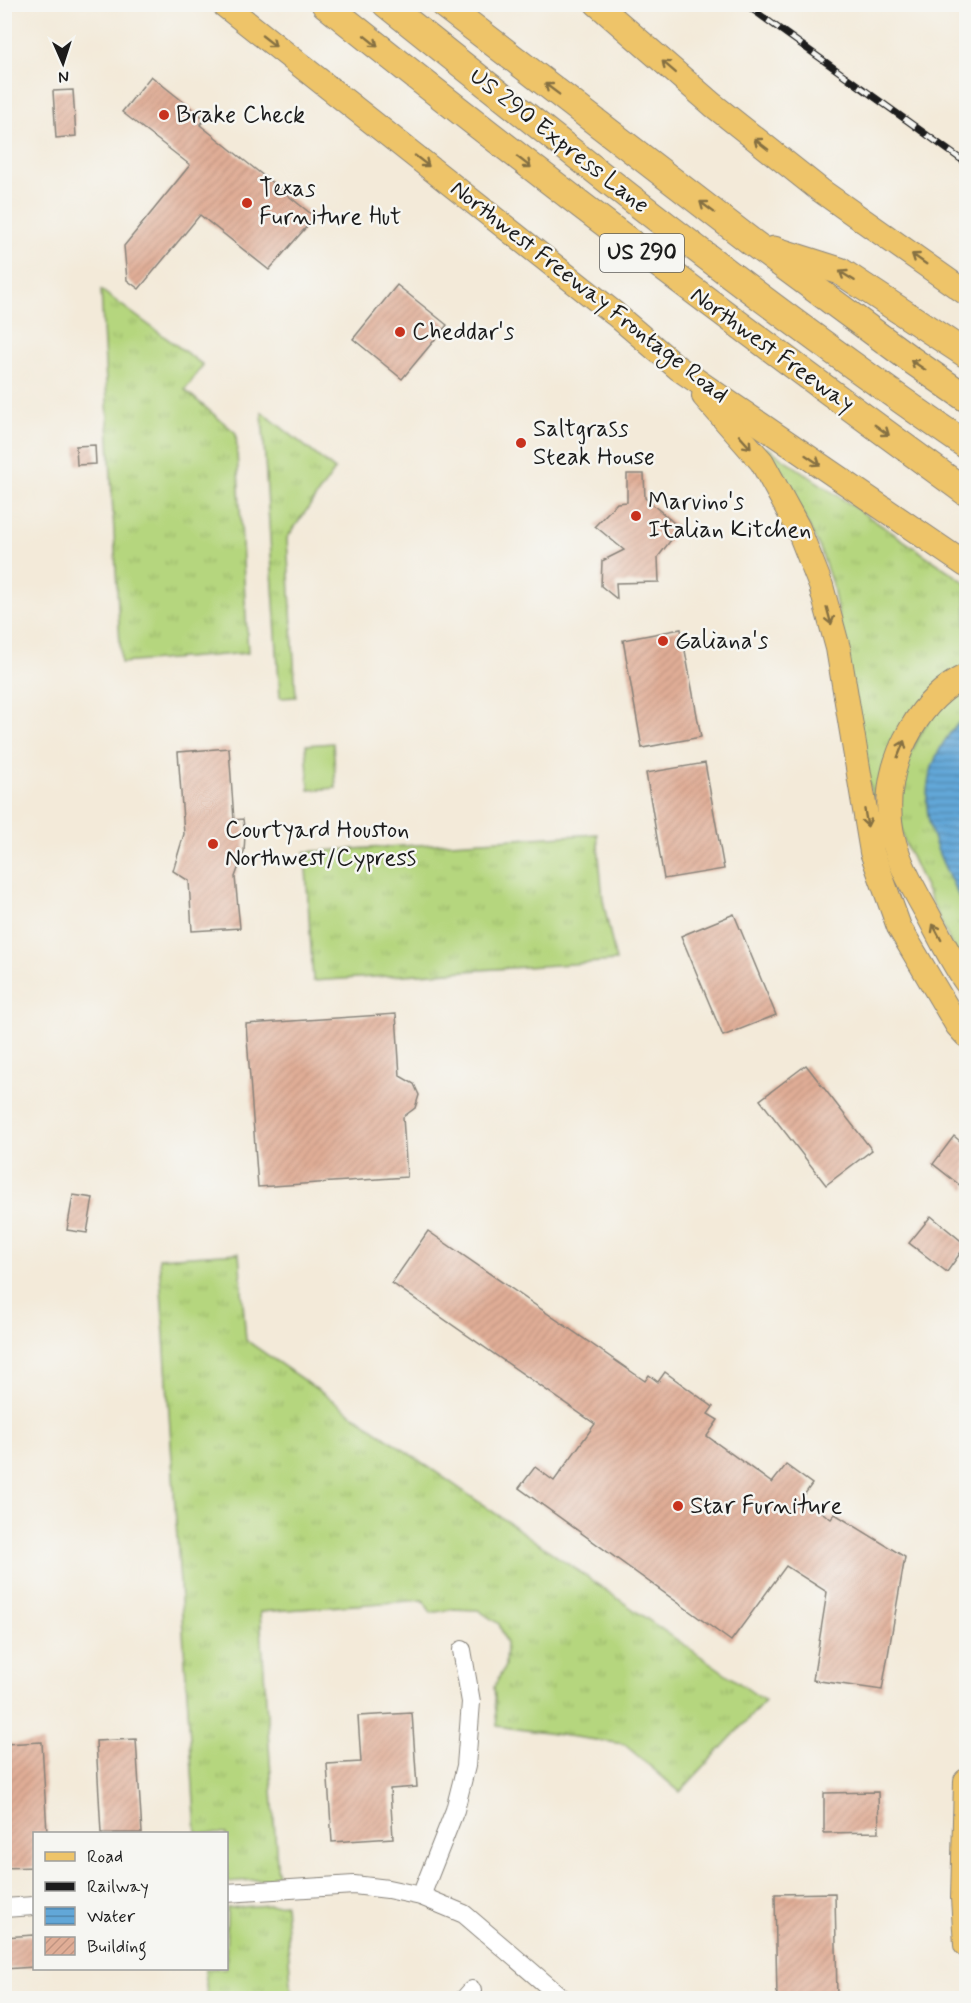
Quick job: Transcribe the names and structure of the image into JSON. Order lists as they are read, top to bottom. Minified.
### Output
{"streets":{"highway":["US 290 Express Lane","US 290","Northwest Freeway"],"main road":["Northwest Freeway Frontage Road"]},"one_way":["Northwest Freeway Frontage Road"],"places":["Brake Check","Texas Furniture Hut","Cheddar's","Saltgrass Steak House","Marvino's Italian Kitchen","Galiana's","Courtyard Houston Northwest/Cypress","Star Furniture"],"legend":["Road","Railway","Water","Building"],"north":"bottom"}
